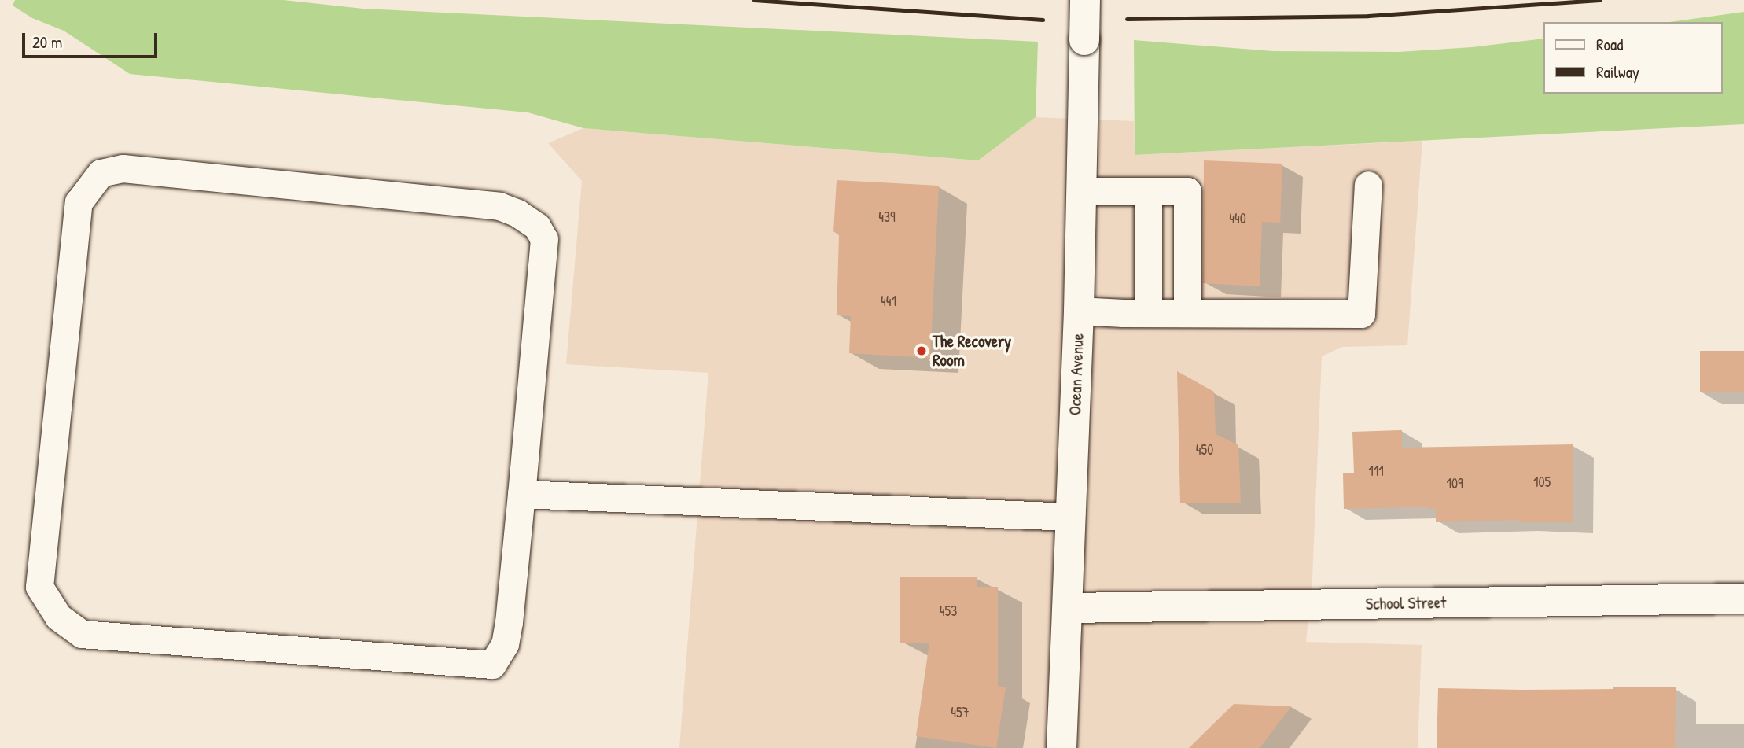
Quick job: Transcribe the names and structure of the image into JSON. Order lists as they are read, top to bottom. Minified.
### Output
{"streets":{"main road":["Ocean Avenue","School Street"]},"crossings":[["Ocean Avenue","School Street"]],"places":["The Recovery Room"],"house_numbers":["439","440","441","450","111","105","109","453","457"],"legend":["Road","Railway"],"scale_bar":"20 m"}
